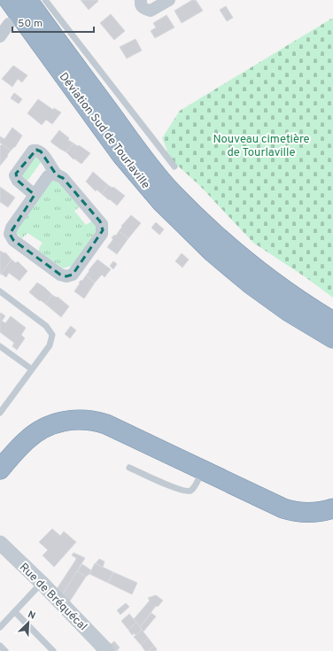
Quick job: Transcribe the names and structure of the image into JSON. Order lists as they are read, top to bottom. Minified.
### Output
{"streets":{"highway":["Déviation Sud de Tourlaville"],"street":["Rue de Bréquécal"]},"parks":["Nouveau cimetière de Tourlaville"],"scale_bar":"50 m","north":"top right"}
